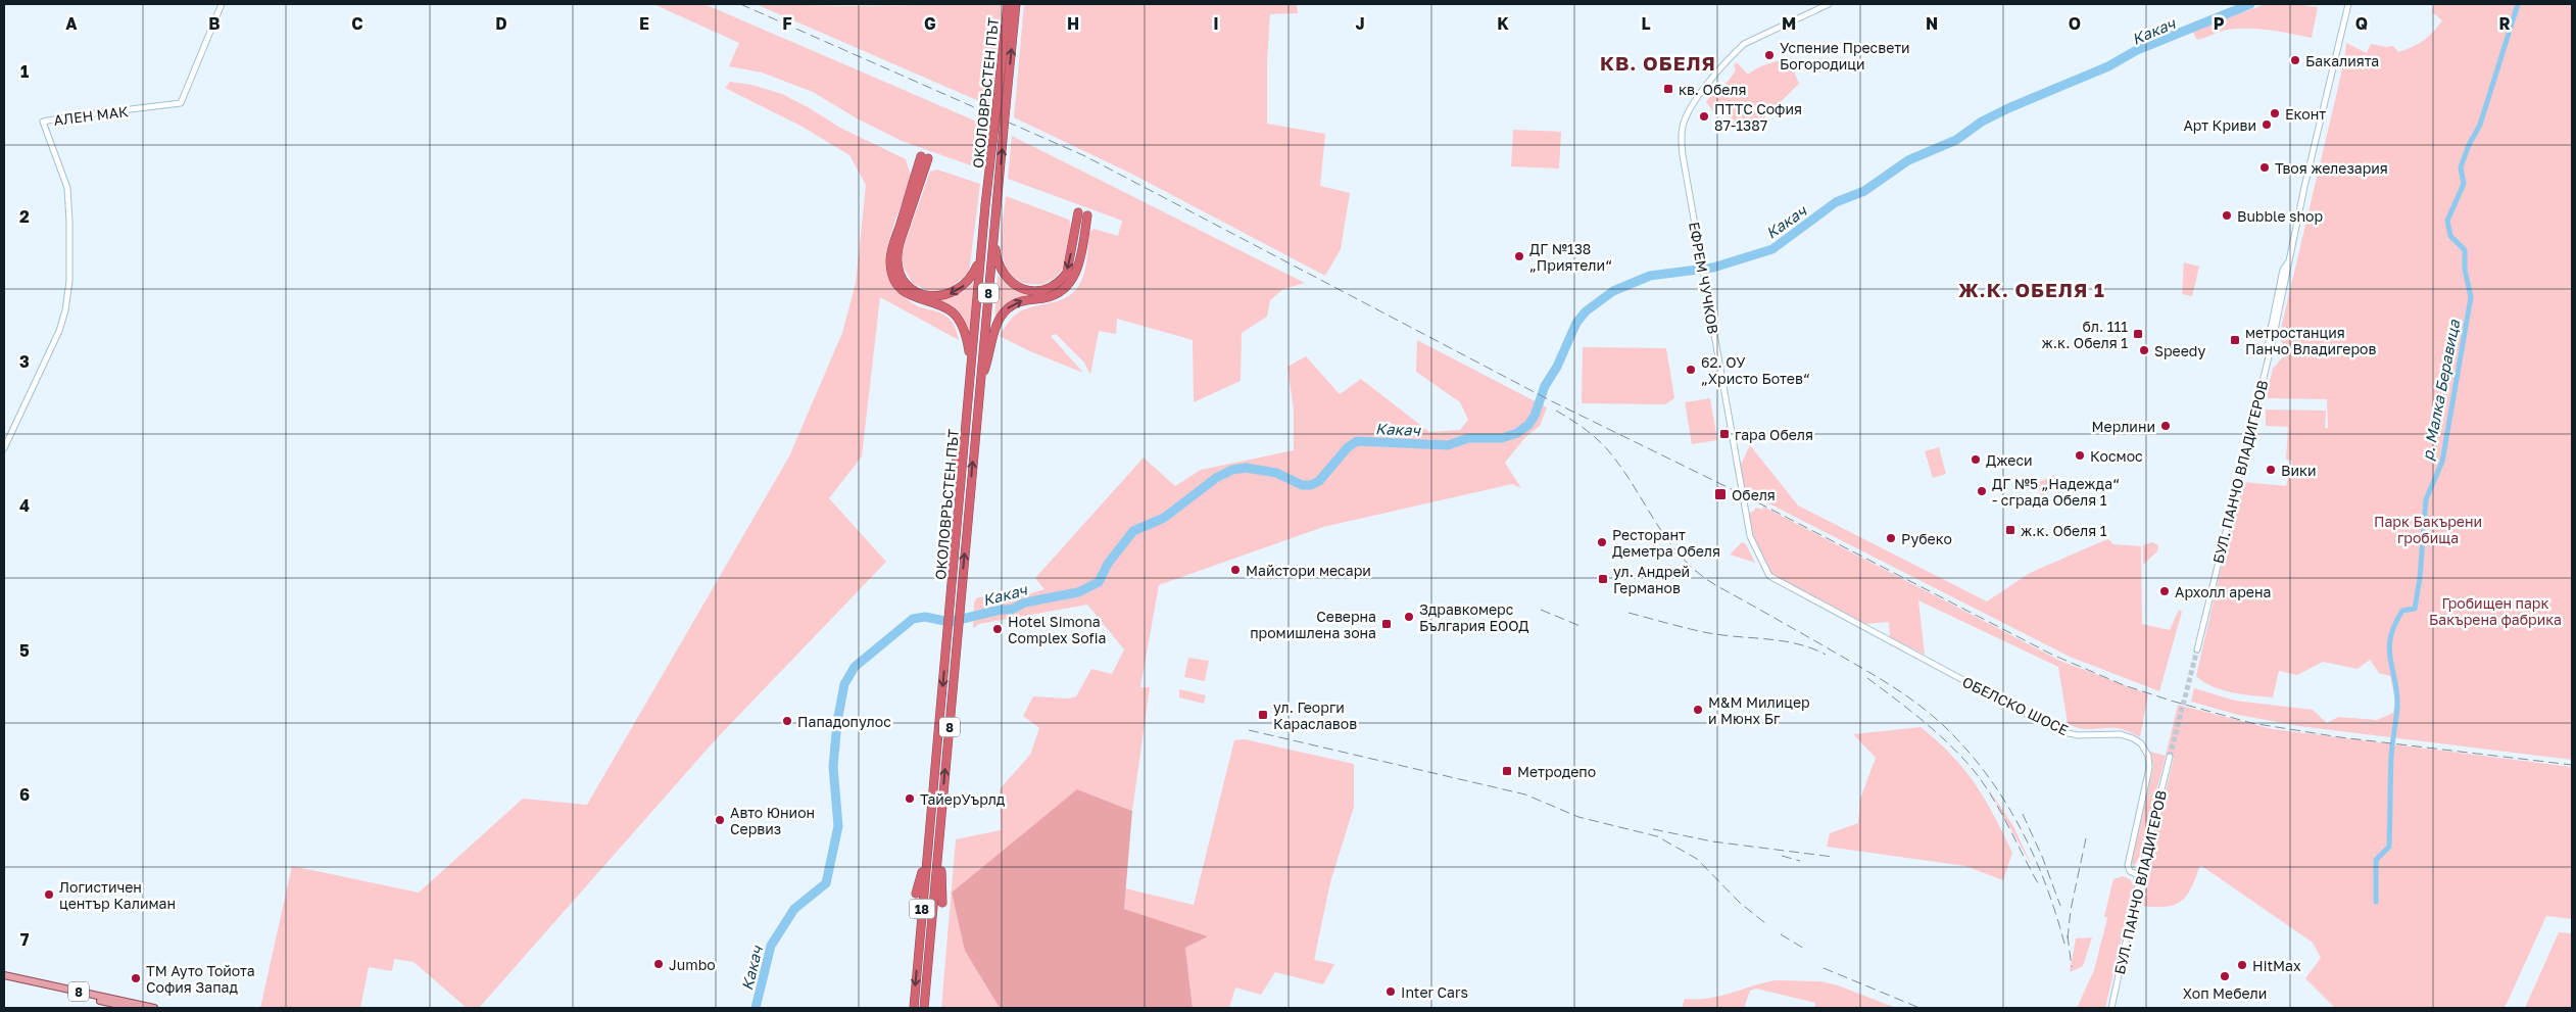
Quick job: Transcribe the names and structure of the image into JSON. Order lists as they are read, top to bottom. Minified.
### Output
{"streets":{"highway":["ОКОЛОВРЪСТЕН ПЪТ","8","18"],"street":["АЛЕН МАК","ЕФРЕМ ЧУЧКОВ","БУЛ. ПАНЧО ВЛАДИГЕРОВ","ОБЕЛСКО ШОСЕ"]},"crossings":[["ОКОЛОВРЪСТЕН ПЪТ","8"],["ЕФРЕМ ЧУЧКОВ","ОБЕЛСКО ШОСЕ"],["БУЛ. ПАНЧО ВЛАДИГЕРОВ","ОБЕЛСКО ШОСЕ"]],"districts":["КВ. ОБЕЛЯ","Ж.К. ОБЕЛЯ 1"],"water":["Какач","р. Малка Беравица"],"parks":["Парк Бакърени гробища","Гробищен парк Бакърена фабрика"],"places":{"other":["Успение Пресвети Богородици","Бакалията","Еконт","ПТТС София 87-1387","Арт Криви","Твоя железария","Bubble shop","ДГ №138 „Приятели“","Speedy","62. ОУ „Христо Ботев“","Мерлини","Космос","Джеси","Вики","ДГ №5 „Надежда“ - сграда Обеля 1","Рубеко","Ресторант Деметра Обеля","Майстори месари","Архолл арена","Здравкомерс България ЕООД","Hotel Simona Complex Sofia","М&M Mилицер и Мюнх Бг","Пападопулос","ТайерУърлд","Авто Юнион Сервиз","Логистичен център Калиман","Jumbo","HitMax","Хоп Мебели","ТМ Ауто Тойота София Запад","Inter Cars"],"transit":["кв. Обеля","бл. 111 ж.к. Обеля 1","метростанция Панчо Владигеров","гара Обеля","Обеля","ж.к. Обеля 1","ул. Андрей Германов","Северна промишлена зона","ул. Георги Караславов","Метродепо"]},"grid":{"columns":["A","B","C","D","E","F","G","H","I","J","K","L","M","N","O","P","Q","R"],"rows":["1","2","3","4","5","6","7"]}}
